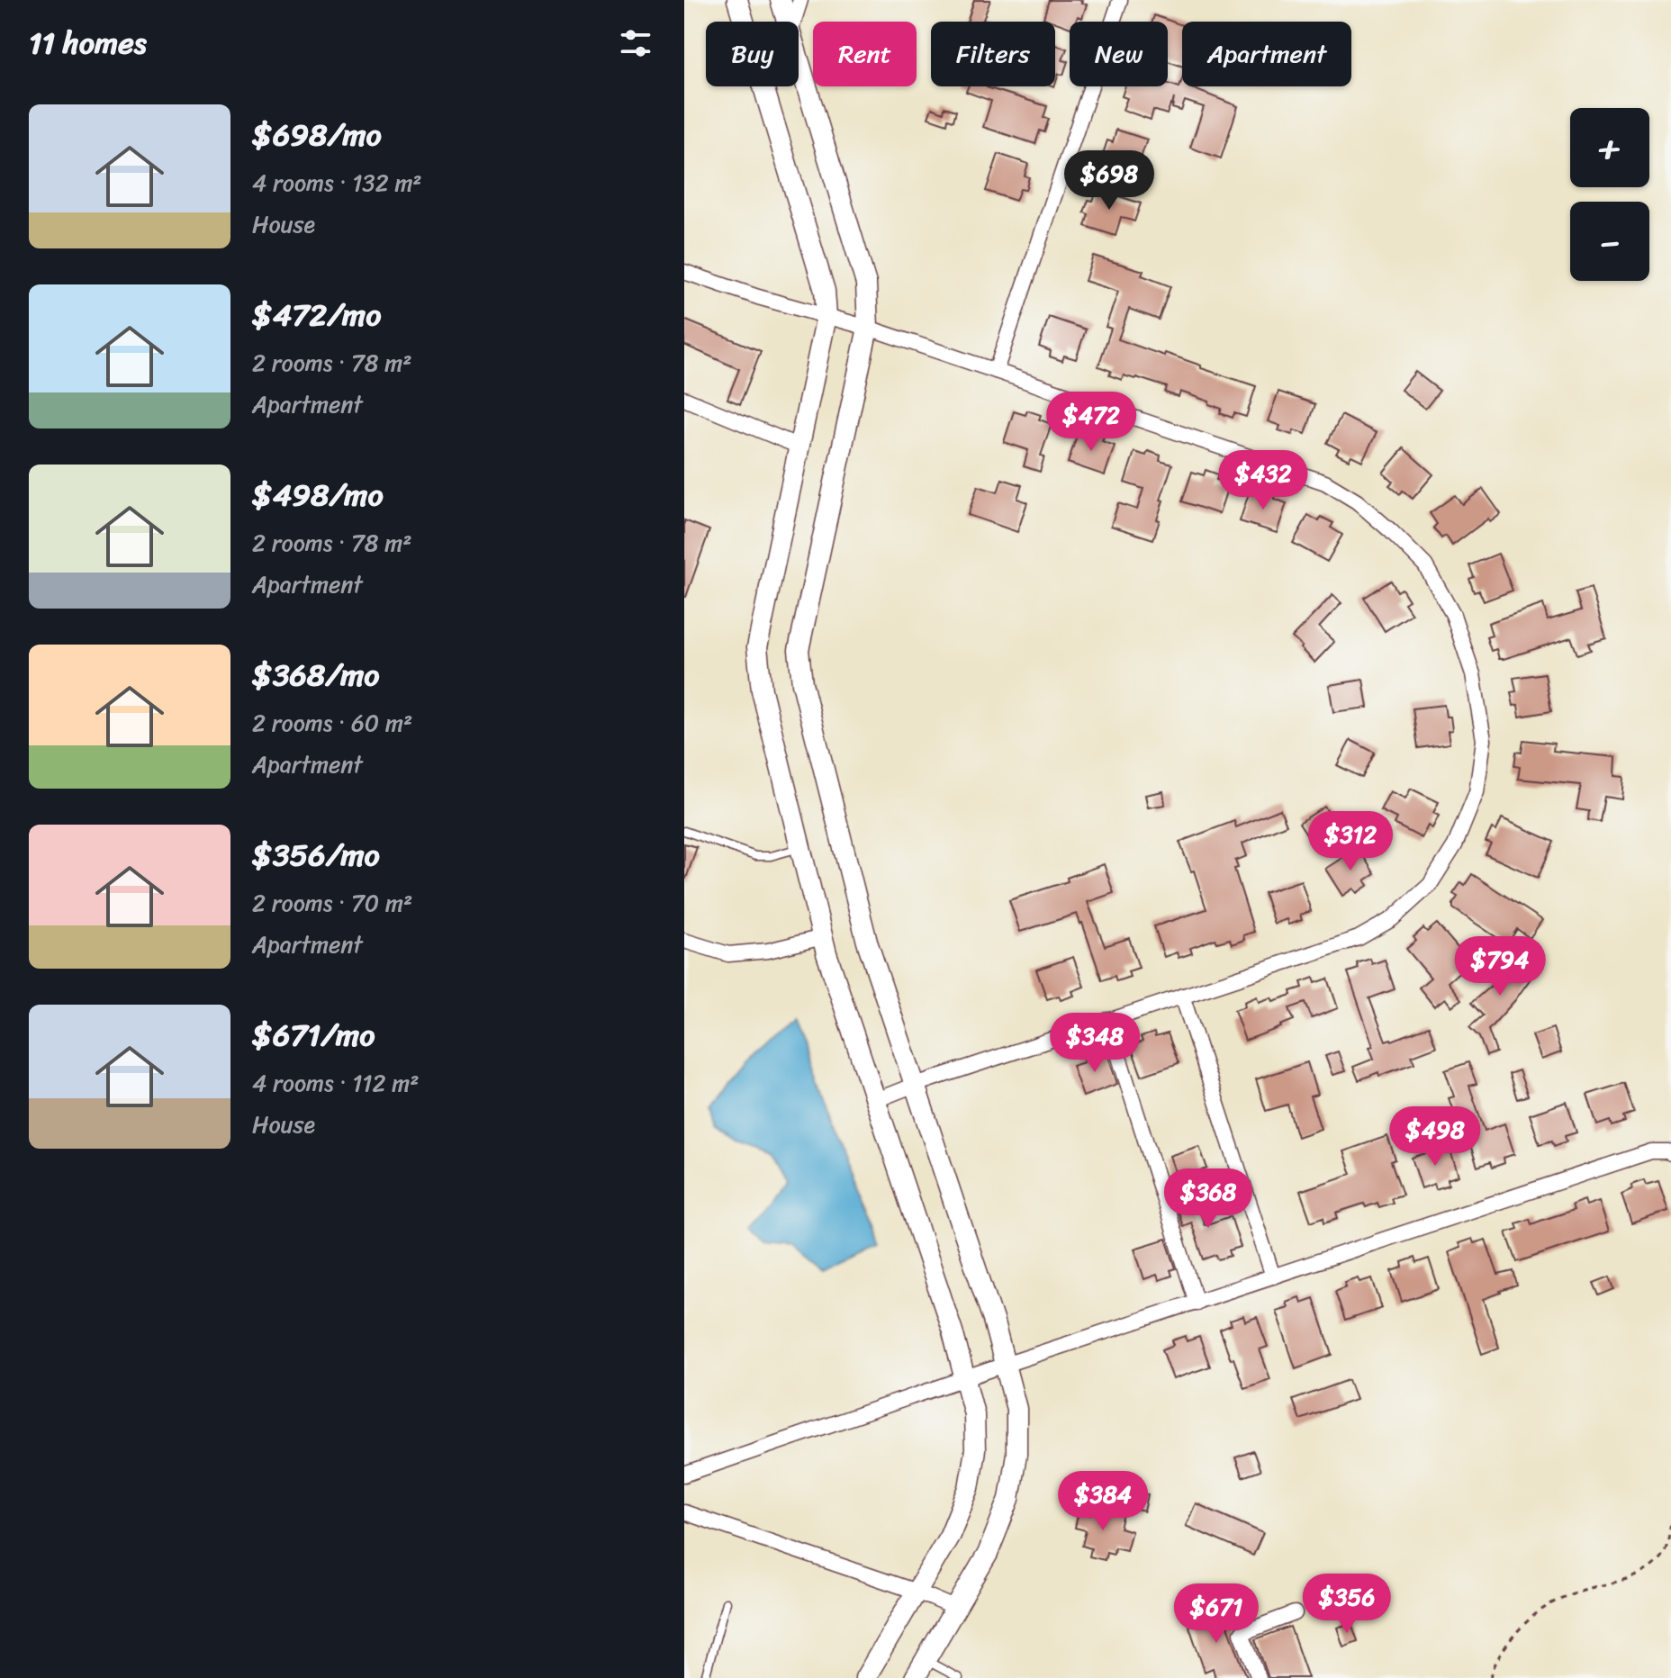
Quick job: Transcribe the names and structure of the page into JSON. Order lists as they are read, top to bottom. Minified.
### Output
{"page":{"heading":"11 homes","chip":["Buy","Rent","Filters","New","Apartment"],"list":[{"name":"$698/mo","note":"4 rooms · 132 m² · House"},{"name":"$472/mo","note":"2 rooms · 78 m² · Apartment"},{"name":"$498/mo","note":"2 rooms · 78 m² · Apartment"},{"name":"$368/mo","note":"2 rooms · 60 m² · Apartment"},{"name":"$356/mo","note":"2 rooms · 70 m² · Apartment"},{"name":"$671/mo","note":"4 rooms · 112 m² · House"}],"map_buttons":["+","−"],"price":["$698","$472","$432","$312","$794","$348","$498","$368","$384","$356","$671"]}}
